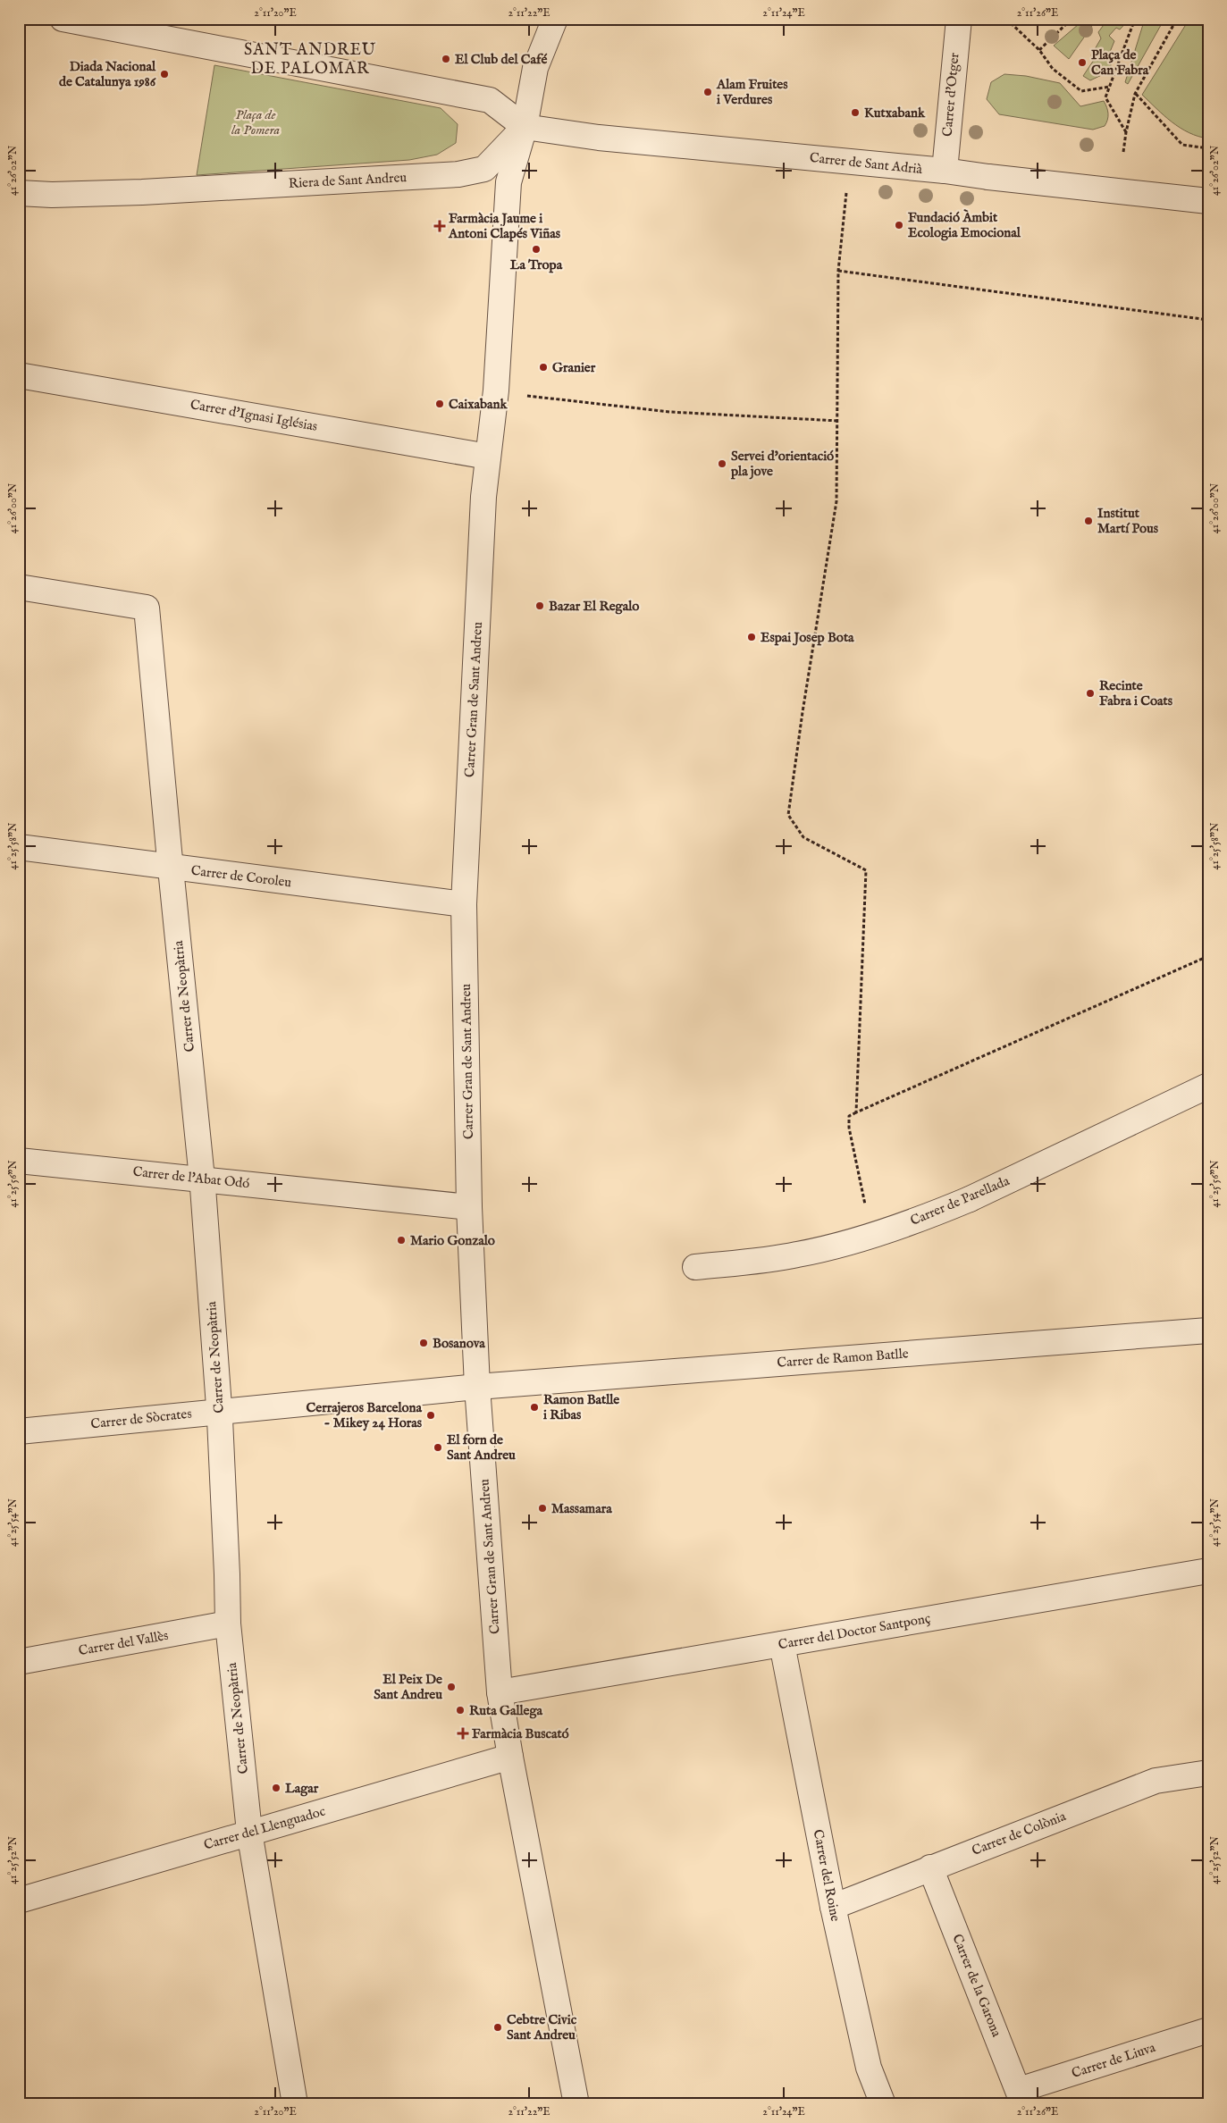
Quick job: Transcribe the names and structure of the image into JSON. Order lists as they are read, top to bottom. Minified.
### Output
{"streets":{"street":["Carrer d'Otger","Carrer de Sant Adrià","Riera de Sant Andreu","Carrer d'Ignasi Iglésias","Carrer Gran de Sant Andreu","Carrer de Coroleu","Carrer de Neopàtria","Carrer de l'Abat Odó","Carrer de Parellada","Carrer de Ramon Batlle","Carrer de Sòcrates","Carrer del Doctor Santponç","Carrer del Vallès","Carrer del Llenguadoc","Carrer de Colònia","Carrer del Roine","Carrer de la Garona","Carrer de Liuva"]},"crossings":[["Carrer d'Otger","Carrer de Sant Adrià"],["Carrer de Sant Adrià","Riera de Sant Andreu"],["Carrer de Sant Adrià","Carrer Gran de Sant Andreu"],["Riera de Sant Andreu","Carrer Gran de Sant Andreu"],["Carrer d'Ignasi Iglésias","Carrer Gran de Sant Andreu"],["Carrer Gran de Sant Andreu","Carrer de Coroleu"],["Carrer Gran de Sant Andreu","Carrer de l'Abat Odó"],["Carrer Gran de Sant Andreu","Carrer de Ramon Batlle"],["Carrer Gran de Sant Andreu","Carrer de Sòcrates"],["Carrer Gran de Sant Andreu","Carrer del Doctor Santponç"],["Carrer Gran de Sant Andreu","Carrer del Llenguadoc"],["Carrer de Coroleu","Carrer de Neopàtria"],["Carrer de Neopàtria","Carrer de l'Abat Odó"],["Carrer de Neopàtria","Carrer de Sòcrates"],["Carrer de Neopàtria","Carrer del Vallès"],["Carrer de Neopàtria","Carrer del Llenguadoc"],["Carrer de Ramon Batlle","Carrer de Sòcrates"],["Carrer del Doctor Santponç","Carrer del Roine"],["Carrer de Colònia","Carrer del Roine"],["Carrer de Colònia","Carrer de la Garona"],["Carrer de la Garona","Carrer de Liuva"]],"districts":["SANT ANDREU DE PALOMAR"],"parks":["Plaça de la Pomera"],"places":{"other":["El Club del Café","Plaça de Can Fabra","Diada Nacional de Catalunya 1986","Alam Fruites i Verdures","Kutxabank","Fundació Àmbit Ecologia Emocional","La Tropa","Granier","Caixabank","Servei d'orientació pla jove","Institut Martí Pous","Bazar El Regalo","Espai Josep Bota","Recinte Fabra i Coats","Mario Gonzalo","Bosanova","Ramon Batlle i Ribas","Cerrajeros Barcelona - Mikey 24 Horas","El forn de Sant Andreu","Massamara","El Peix De Sant Andreu","Ruta Gallega","Lagar","Cebtre Civic Sant Andreu"],"health":["Farmàcia Jaume i Antoni Clapés Viñas","Farmàcia Buscató"]},"coordinates":["2°11'20\"E","2°11'22\"E","2°11'24\"E","2°11'26\"E","41°26'02\"N","41°26'00\"N","41°25'58\"N","41°25'56\"N","41°25'54\"N","41°25'52\"N"]}
